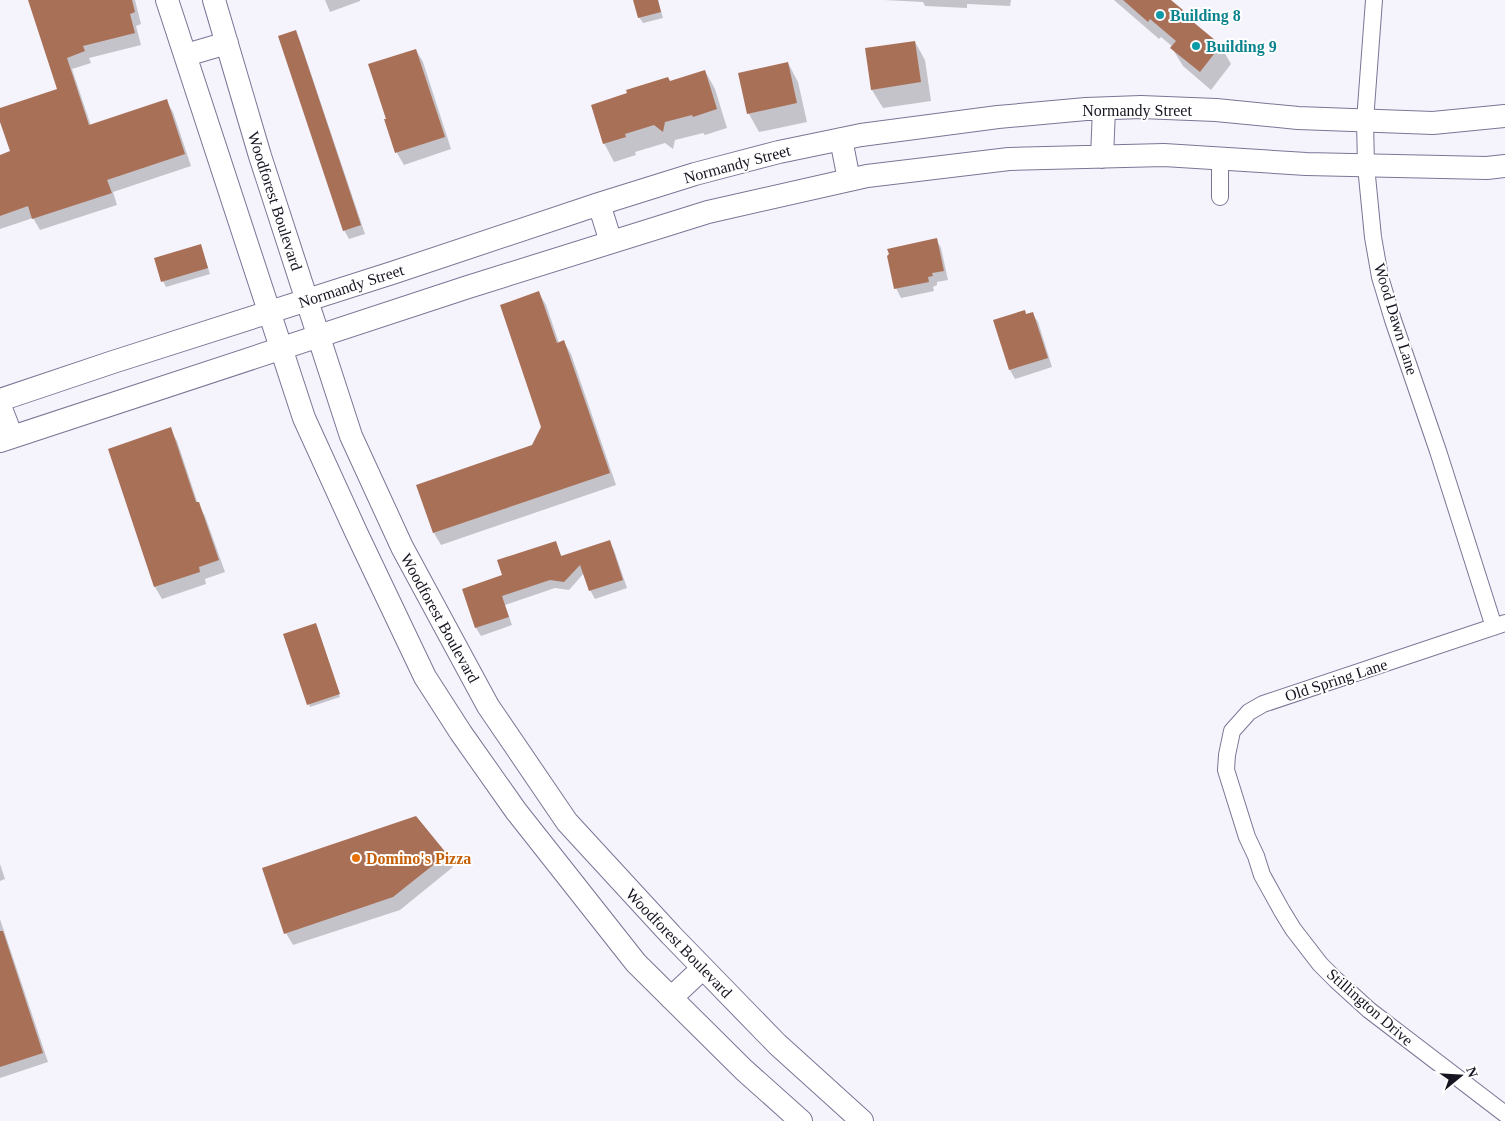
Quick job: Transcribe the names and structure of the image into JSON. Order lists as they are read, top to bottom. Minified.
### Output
{"streets":{"main road":["Normandy Street","Woodforest Boulevard"],"street":["Wood Dawn Lane","Old Spring Lane","Stillington Drive"]},"crossings":[["Normandy Street","Woodforest Boulevard"],["Normandy Street","Wood Dawn Lane"],["Wood Dawn Lane","Old Spring Lane"],["Old Spring Lane","Stillington Drive"]],"places":["Building 8","Building 9","Domino's Pizza"],"north":"right"}
